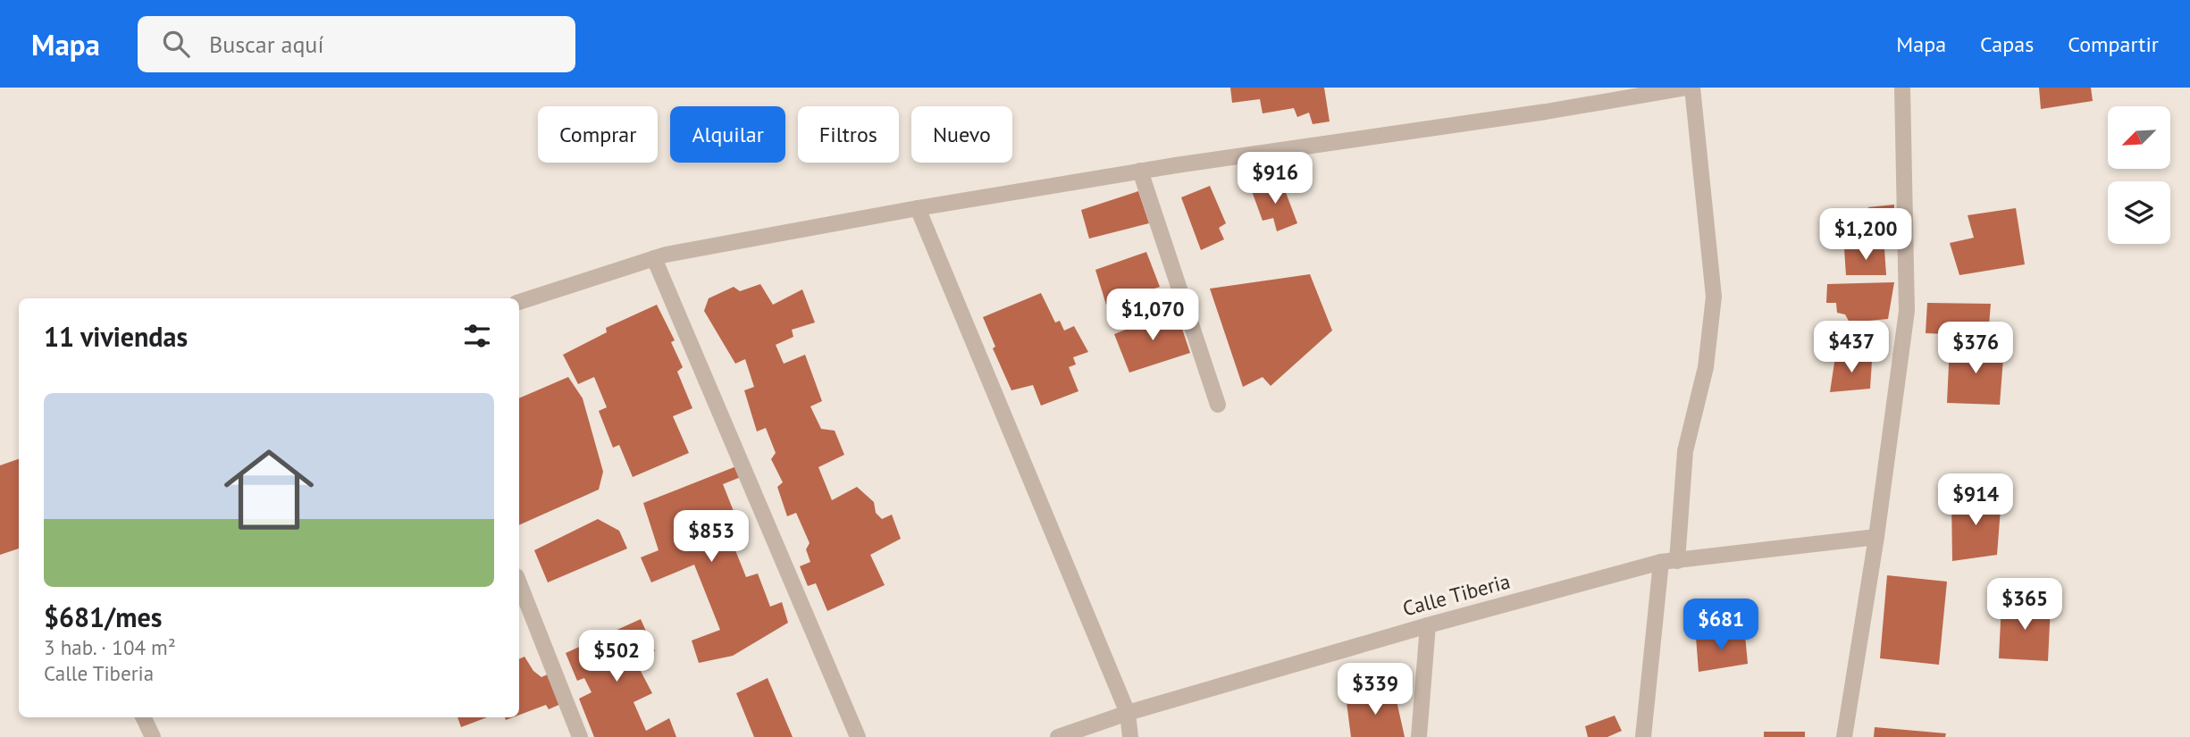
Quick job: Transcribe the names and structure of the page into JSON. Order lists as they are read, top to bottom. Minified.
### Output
{"streets":{"street":["Calle Tiberia"]},"north":"bottom left","page":{"header":"Mapa","search":"Buscar aquí","nav":["Mapa","Capas","Compartir"],"chip":["Comprar","Alquilar","Filtros","Nuevo"],"price":["$916","$1,200","$1,070","$437","$376","$914","$853","$365","$681","$502","$339"],"heading":"11 viviendas","list":[{"name":"$681/mes","note":"3 hab. · 104 m² · Calle Tiberia"}]}}
